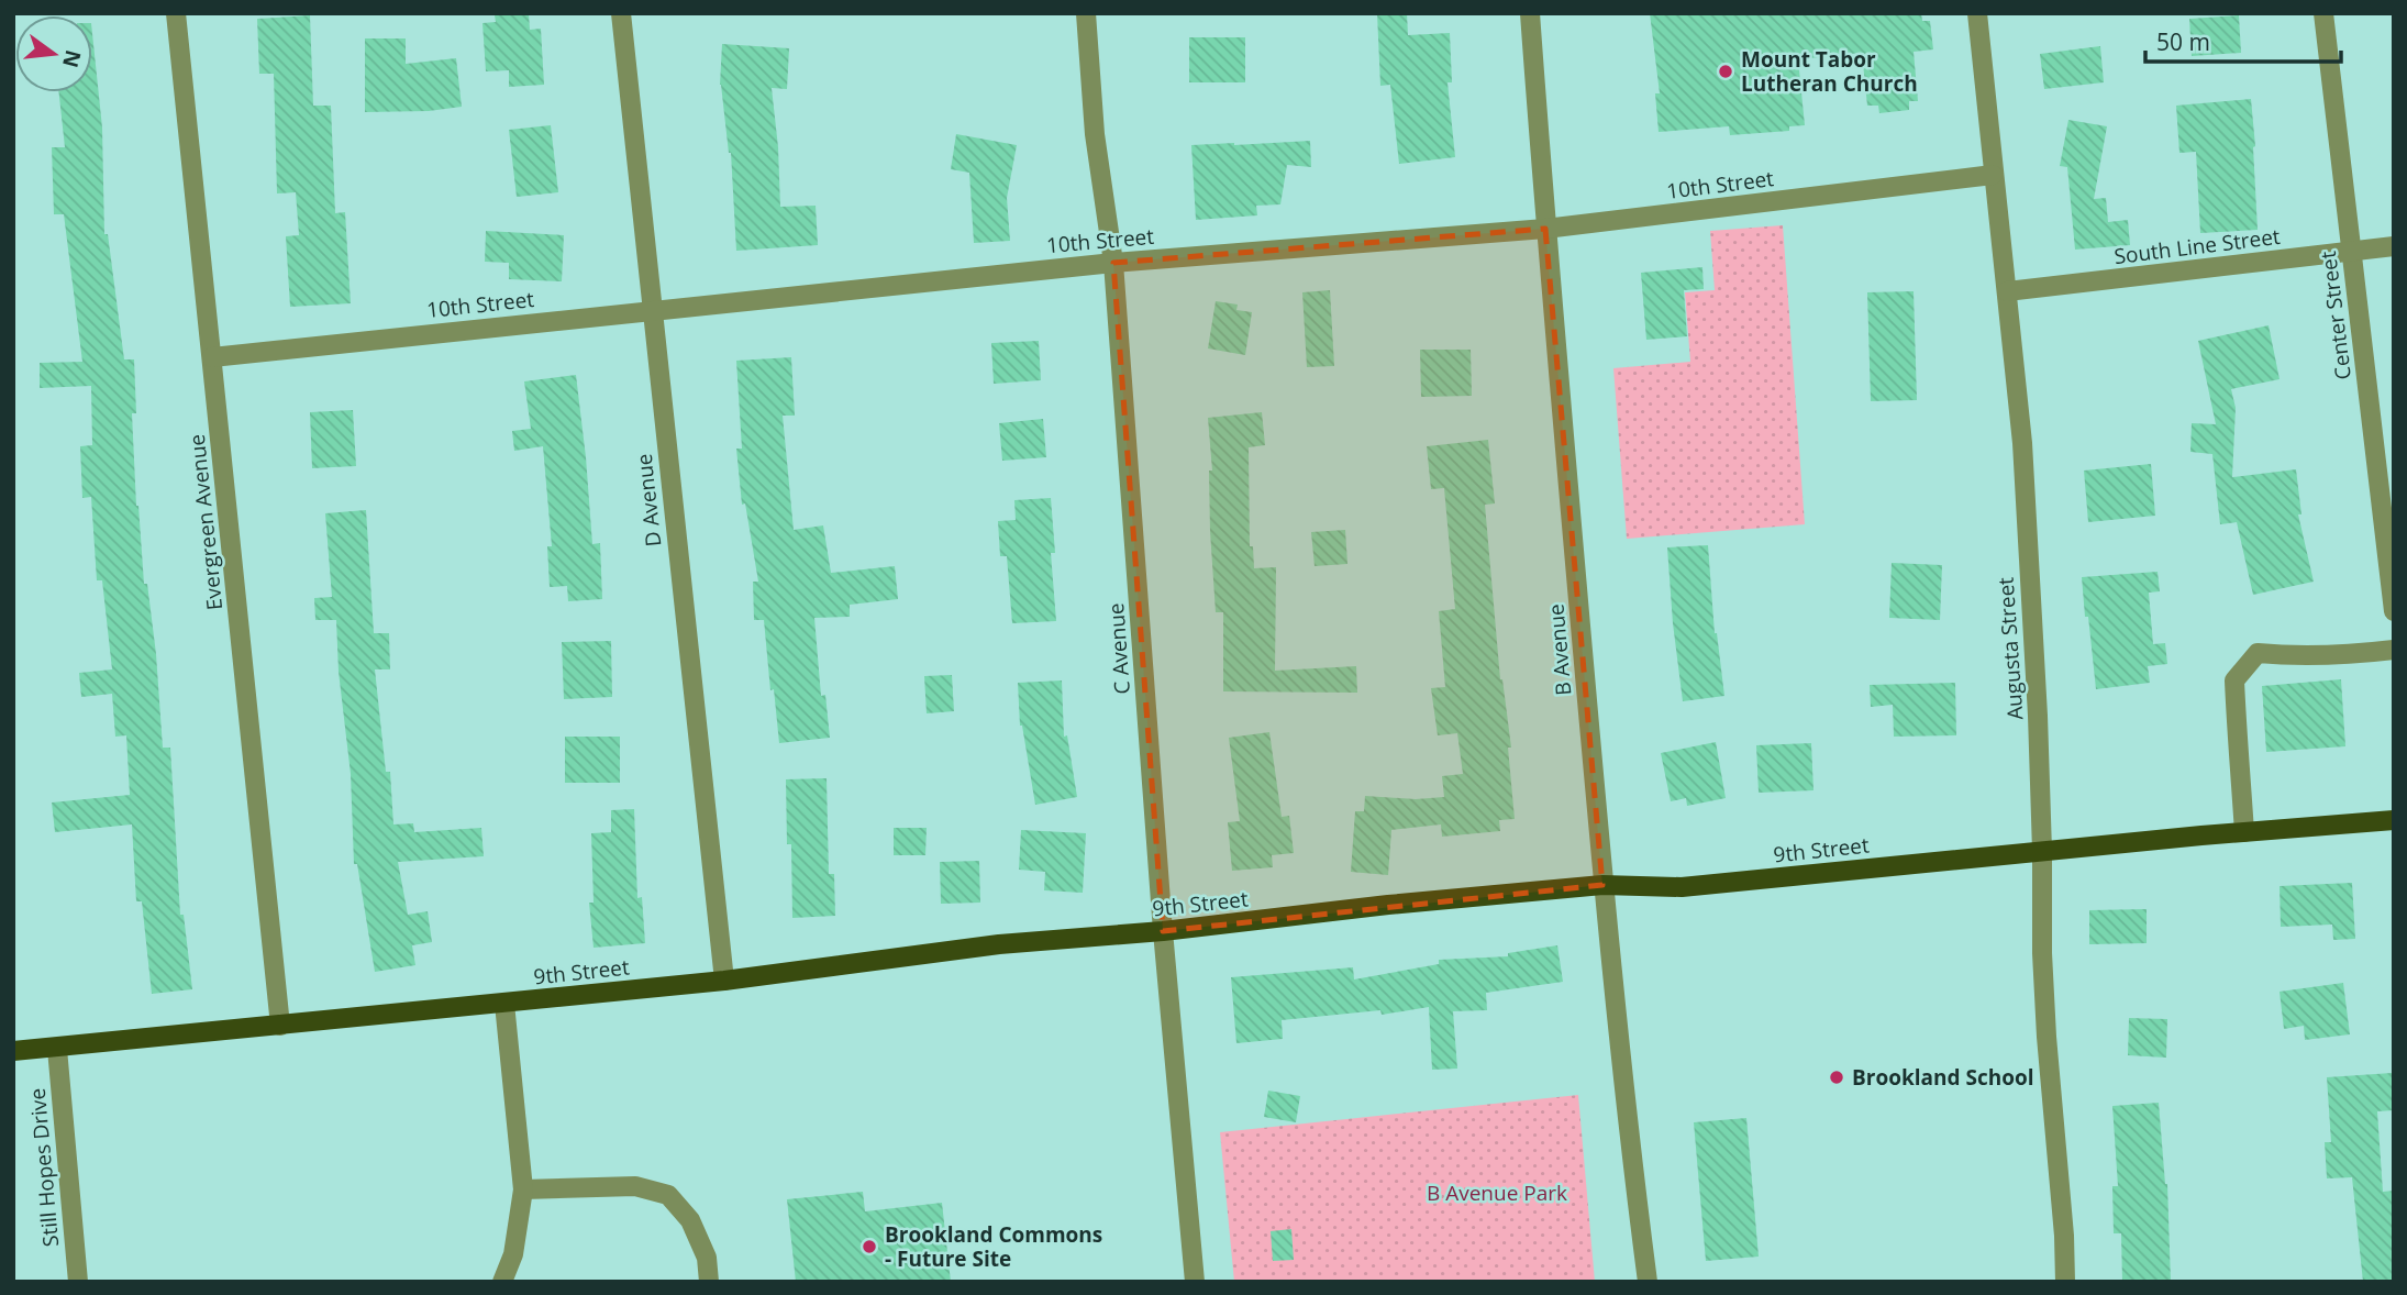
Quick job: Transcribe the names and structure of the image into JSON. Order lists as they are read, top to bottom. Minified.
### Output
{"streets":{"main road":["9th Street"],"street":["10th Street","South Line Street","Center Street","D Avenue","Evergreen Avenue","C Avenue","Augusta Street","B Avenue","Still Hopes Drive"]},"crossings":[["10th Street","D Avenue"],["10th Street","Evergreen Avenue"],["10th Street","C Avenue"],["10th Street","Augusta Street"],["10th Street","B Avenue"],["South Line Street","Center Street"],["South Line Street","Augusta Street"],["D Avenue","9th Street"],["Evergreen Avenue","9th Street"],["C Avenue","9th Street"],["Augusta Street","9th Street"],["B Avenue","9th Street"],["9th Street","Still Hopes Drive"]],"parks":["B Avenue Park"],"places":["Mount Tabor Lutheran Church","Brookland School","Brookland Commons - Future Site"],"scale_bar":"50 m","north":"right"}
